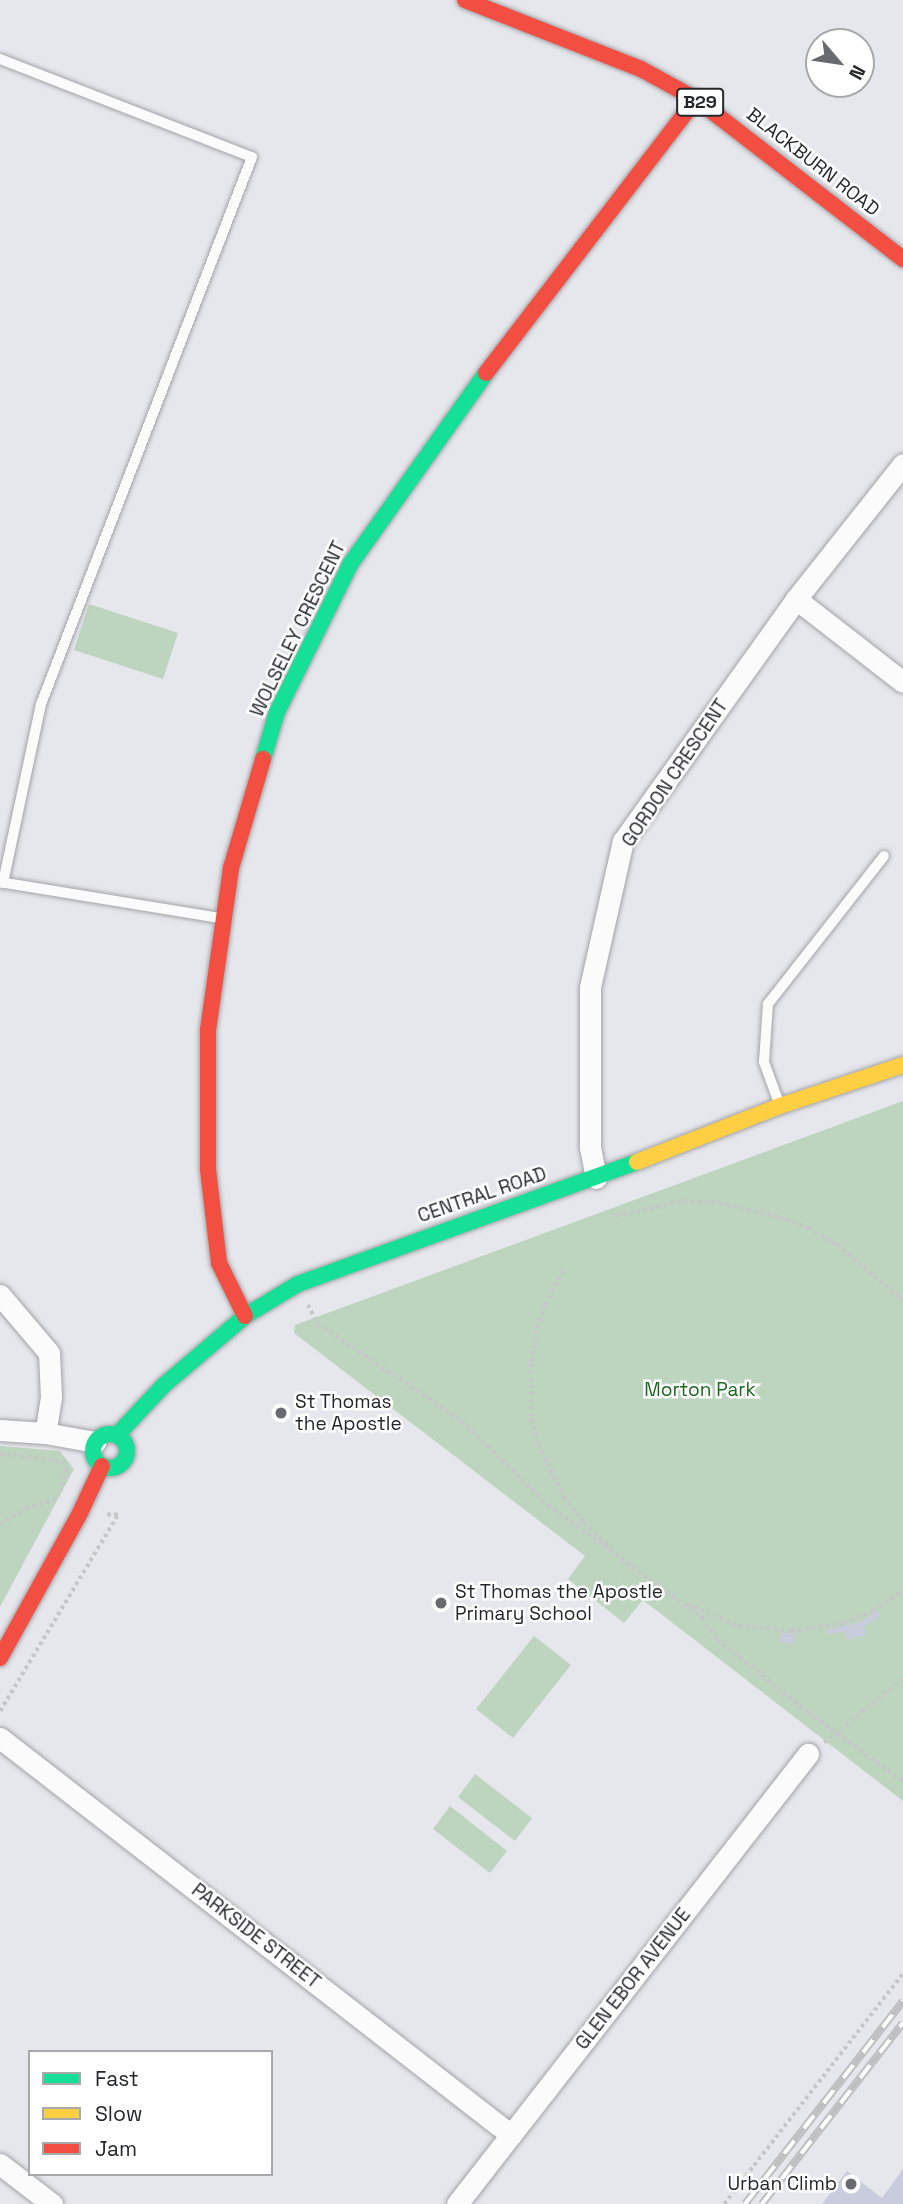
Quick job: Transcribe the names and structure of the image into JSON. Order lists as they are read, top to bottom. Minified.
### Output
{"streets":{"street":["B29","BLACKBURN ROAD","WOLSELEY CRESCENT","GORDON CRESCENT","CENTRAL ROAD","PARKSIDE STREET","GLEN EBOR AVENUE"]},"crossings":[["BLACKBURN ROAD","WOLSELEY CRESCENT"],["WOLSELEY CRESCENT","CENTRAL ROAD"],["GORDON CRESCENT","CENTRAL ROAD"],["PARKSIDE STREET","GLEN EBOR AVENUE"]],"parks":["Morton Park"],"places":["St Thomas the Apostle","St Thomas the Apostle Primary School","Urban Climb"],"legend":["Fast","Slow","Jam"],"north":"bottom right"}
